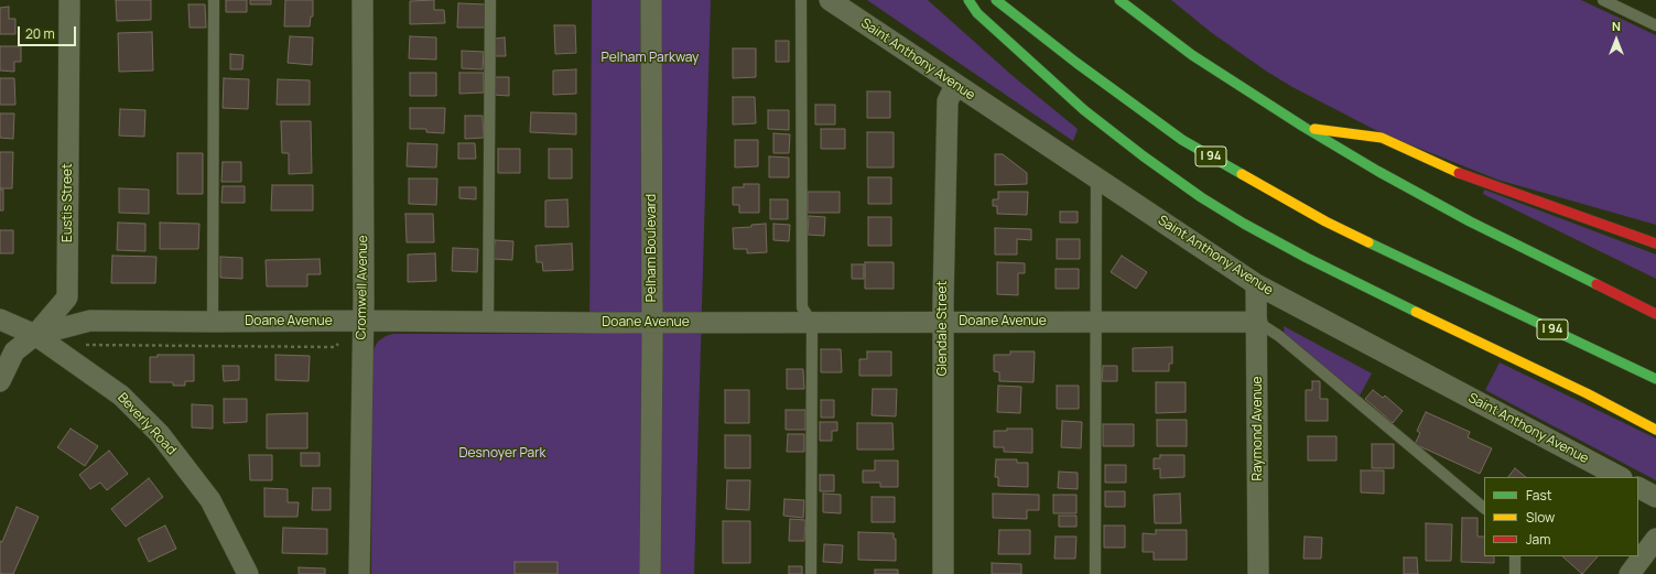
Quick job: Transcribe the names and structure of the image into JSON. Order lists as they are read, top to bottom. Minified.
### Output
{"streets":{"highway":["I 94"],"street":["Saint Anthony Avenue","Eustis Street","Pelham Boulevard","Cromwell Avenue","Doane Avenue","Glendale Street","Beverly Road","Raymond Avenue"]},"crossings":[["Saint Anthony Avenue","Glendale Street"],["Saint Anthony Avenue","Raymond Avenue"],["Eustis Street","Doane Avenue"],["Eustis Street","Beverly Road"],["Pelham Boulevard","Doane Avenue"],["Cromwell Avenue","Doane Avenue"],["Doane Avenue","Glendale Street"],["Doane Avenue","Beverly Road"],["Doane Avenue","Raymond Avenue"]],"parks":["Pelham Parkway","Desnoyer Park"],"legend":["Fast","Slow","Jam"],"scale_bar":"20 m","north":"top"}
